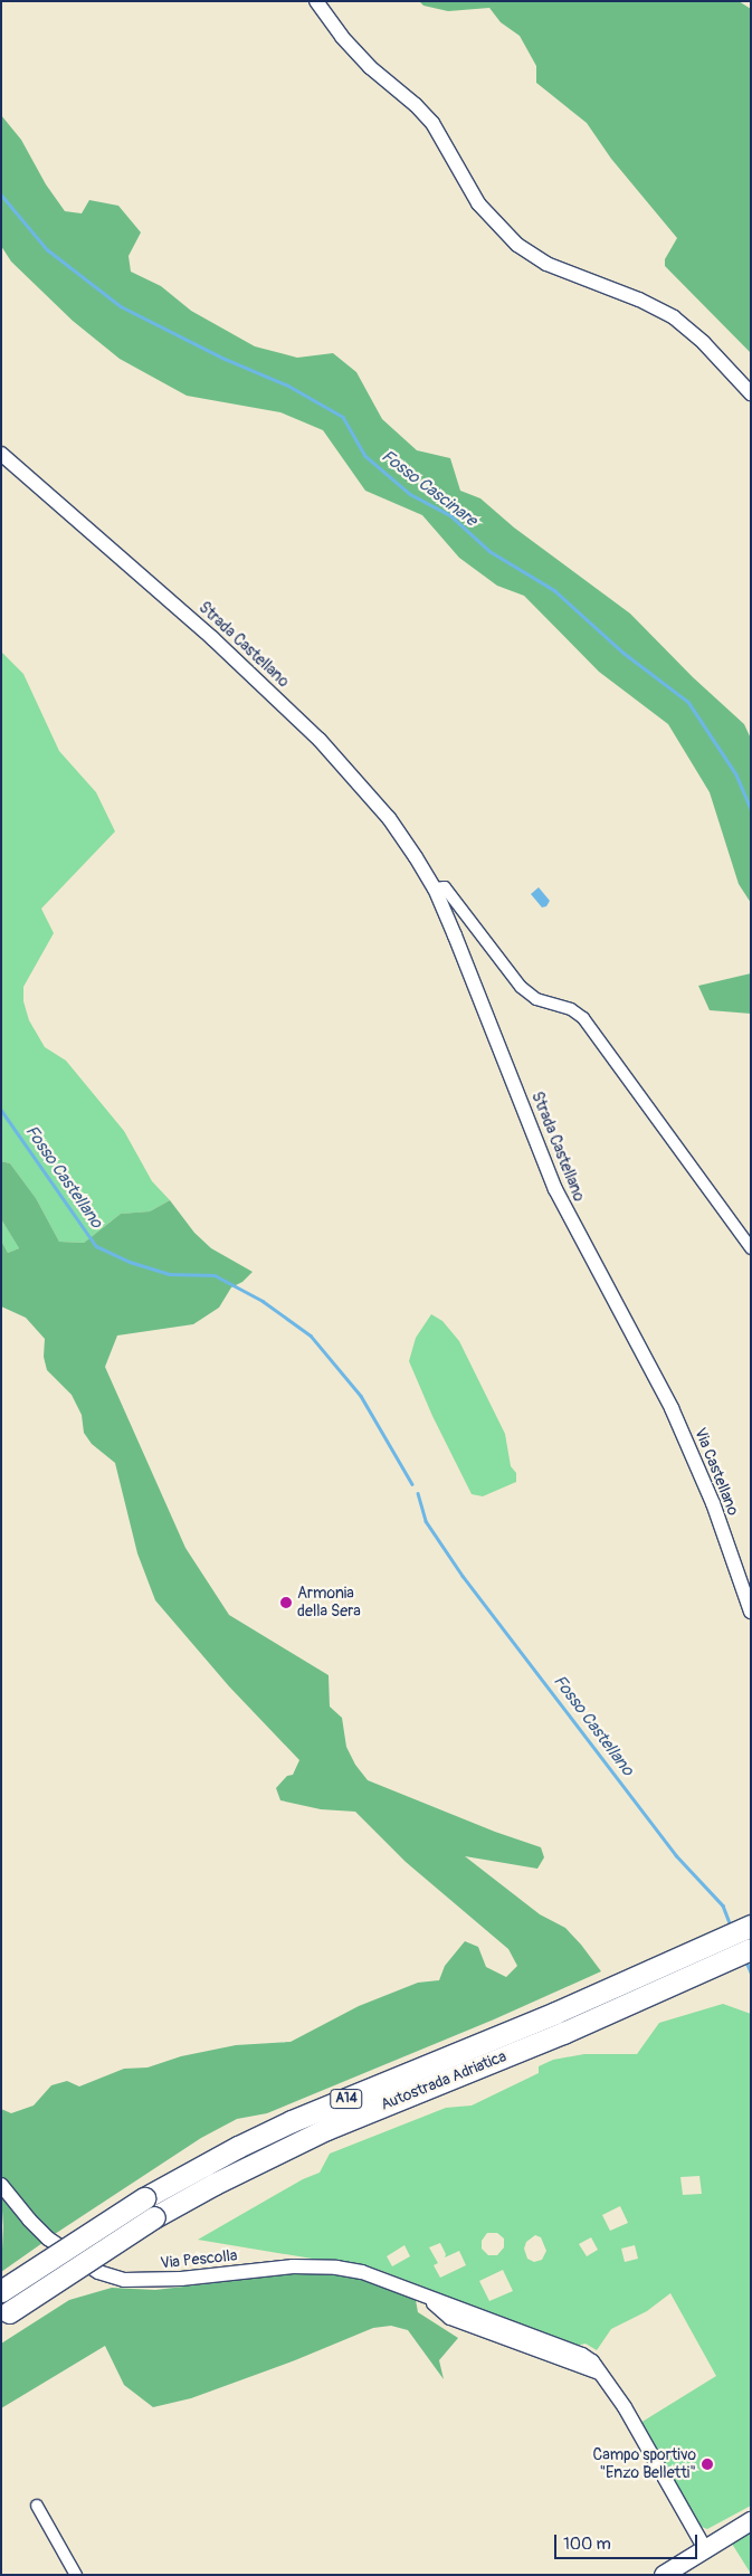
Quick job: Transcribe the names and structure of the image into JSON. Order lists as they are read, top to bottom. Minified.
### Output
{"streets":{"highway":["Autostrada Adriatica","A14"],"street":["Strada Castellano","Via Castellano","Via Pescolla"]},"crossings":[["Strada Castellano","Via Castellano"]],"water":["Fosso Cascinare","Fosso Castellano"],"places":["Armonia della Sera","Campo sportivo \"Enzo Belletti\""],"scale_bar":"100 m"}
